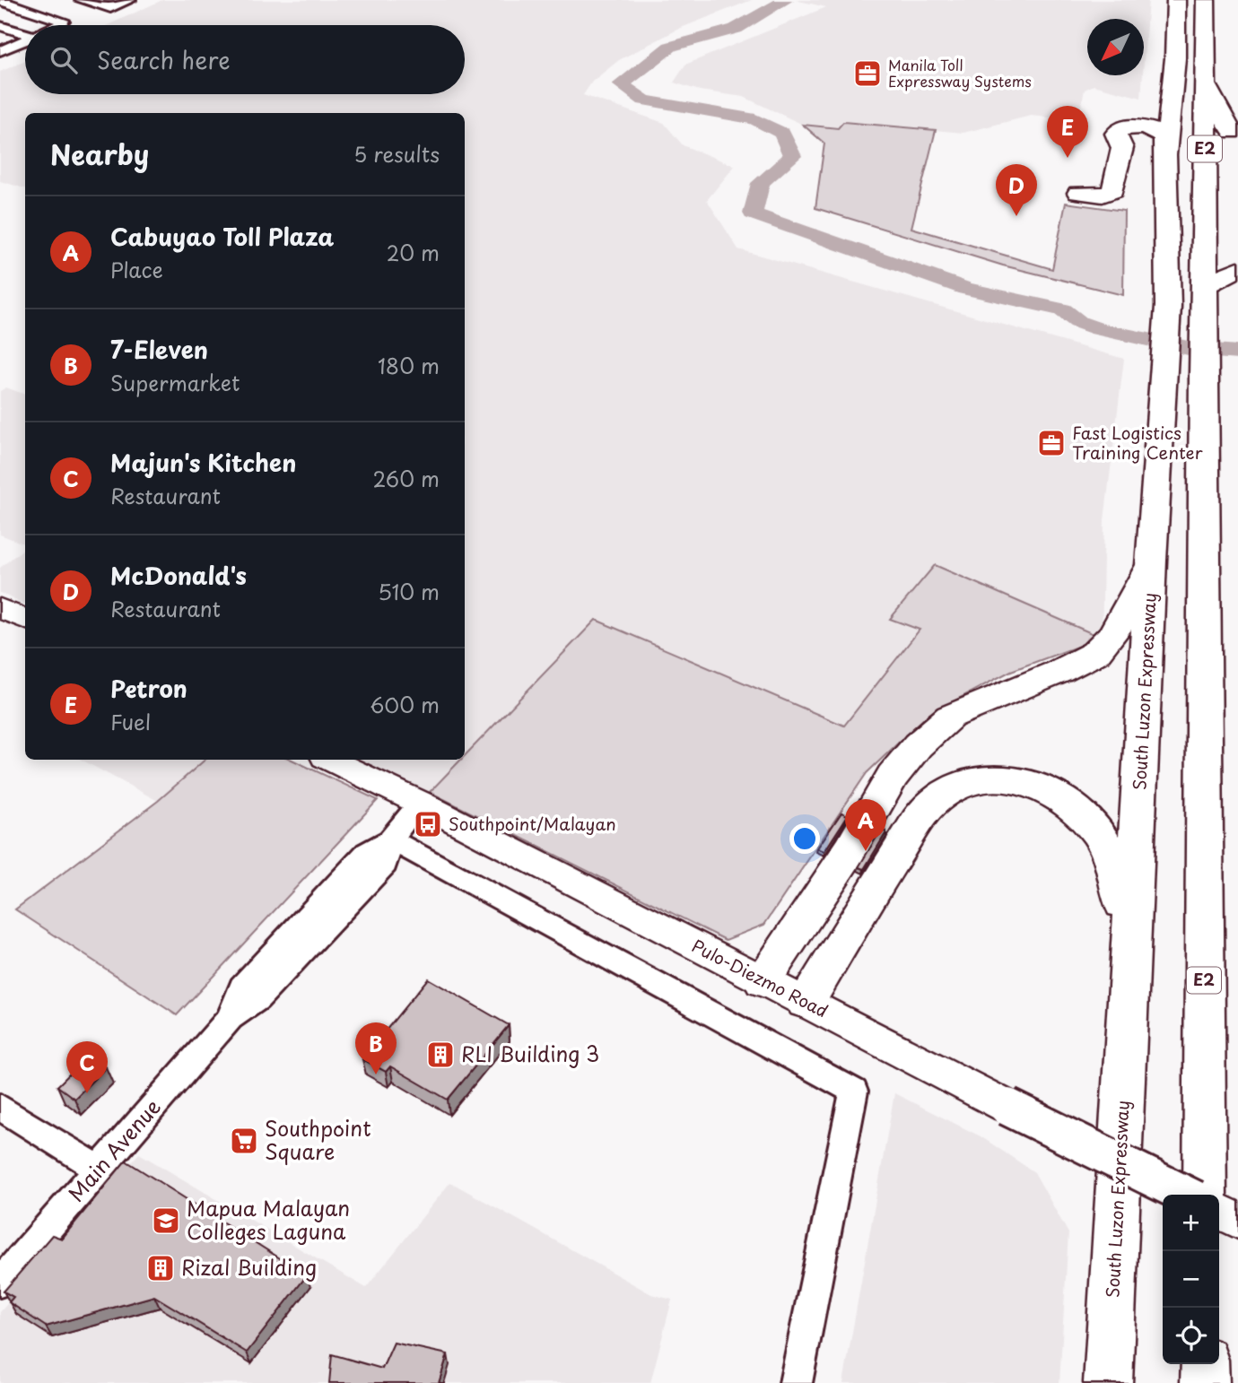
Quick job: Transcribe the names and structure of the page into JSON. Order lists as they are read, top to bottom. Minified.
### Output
{"streets":{"highway":["E2","South Luzon Expressway"],"main road":["Pulo-Diezmo Road"],"street":["Main Avenue"]},"crossings":[["Pulo-Diezmo Road","Main Avenue"]],"places":{"office":["Manila Toll Expressway Systems","Fast Logistics Training Center"],"bus stop":["Southpoint/Malayan"],"building":["RLI Building 3","Rizal Building"],"supermarket":["Southpoint Square"],"school or university":["Mapua Malayan Colleges Laguna"]},"north":"bottom left","page":{"search":"Search here","pins":["E","D","A","B","C"],"heading":["Nearby","5 results"],"list":[{"mark":"A","name":"Cabuyao Toll Plaza","note":"Place","value":"20 m"},{"mark":"B","name":"7-Eleven","note":"Supermarket","value":"180 m"},{"mark":"C","name":"Majun's Kitchen","note":"Restaurant","value":"260 m"},{"mark":"D","name":"McDonald's","note":"Restaurant","value":"510 m"},{"mark":"E","name":"Petron","note":"Fuel","value":"600 m"}],"map_buttons":["+","−"]}}
